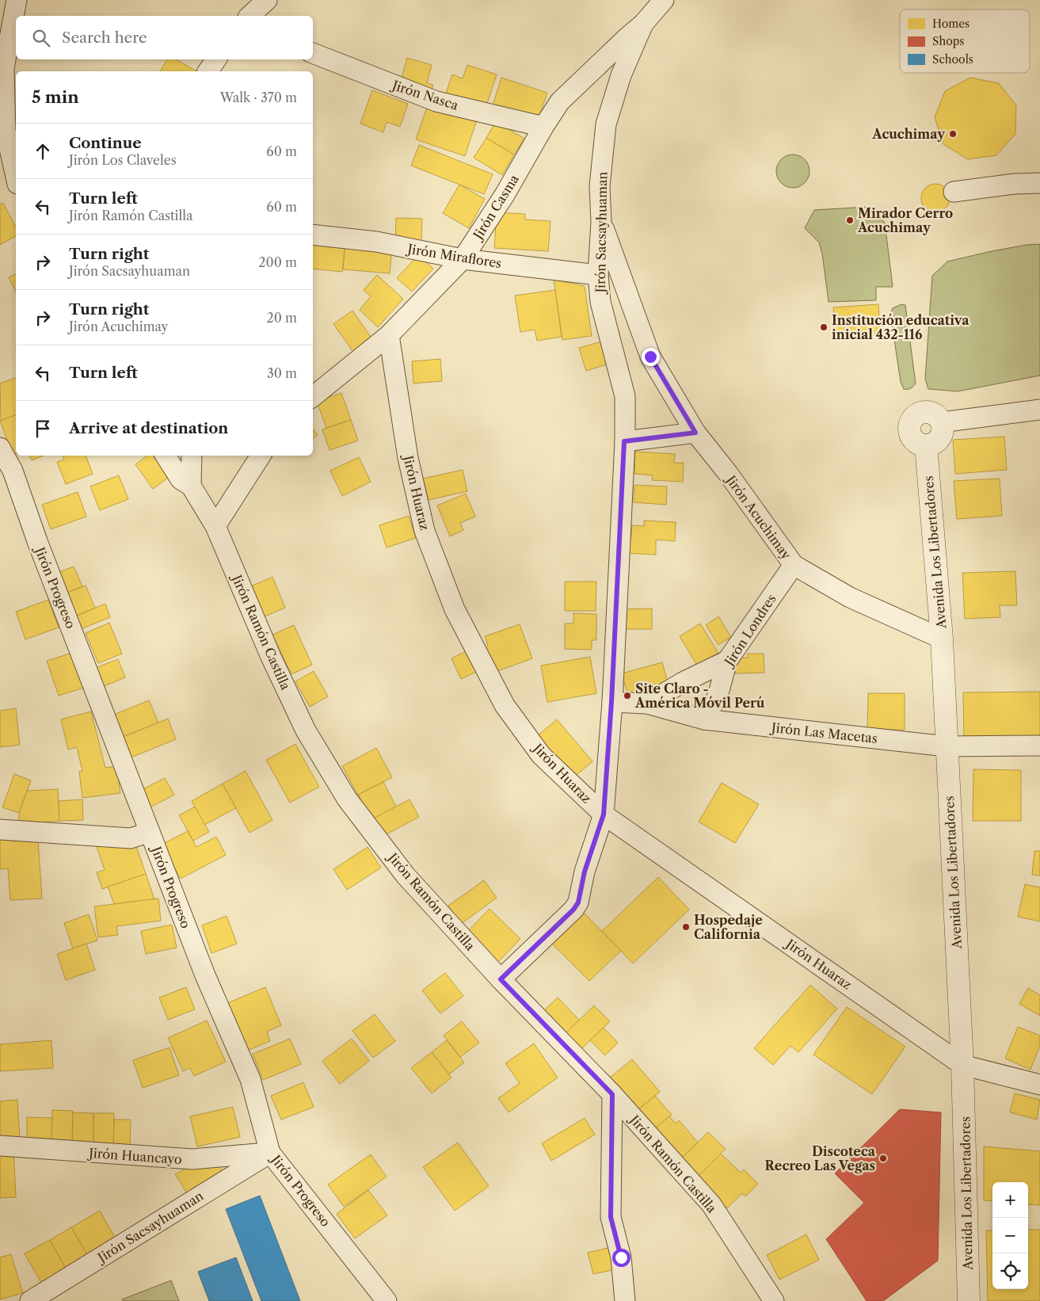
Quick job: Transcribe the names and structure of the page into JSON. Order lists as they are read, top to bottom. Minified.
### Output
{"streets":{"street":["Jirón Nasca","Jirón Casma","Jirón Sacsayhuaman","Jirón Miraflores","Jirón Huaraz","Jirón Acuchimay","Avenida Los Libertadores","Jirón Progreso","Jirón Londres","Jirón Ramón Castilla","Jirón Las Macetas","Jirón Huancayo"]},"crossings":[["Jirón Nasca","Jirón Casma"],["Jirón Casma","Jirón Sacsayhuaman"],["Jirón Casma","Jirón Miraflores"],["Jirón Casma","Jirón Huaraz"],["Jirón Sacsayhuaman","Jirón Miraflores"],["Jirón Sacsayhuaman","Jirón Huaraz"],["Jirón Sacsayhuaman","Jirón Acuchimay"],["Jirón Sacsayhuaman","Jirón Progreso"],["Jirón Sacsayhuaman","Jirón Ramón Castilla"],["Jirón Sacsayhuaman","Jirón Las Macetas"],["Jirón Sacsayhuaman","Jirón Huancayo"],["Jirón Huaraz","Avenida Los Libertadores"],["Jirón Acuchimay","Avenida Los Libertadores"],["Jirón Acuchimay","Jirón Londres"],["Avenida Los Libertadores","Jirón Las Macetas"],["Jirón Progreso","Jirón Huancayo"],["Jirón Londres","Jirón Las Macetas"]],"places":["Acuchimay","Mirador Cerro Acuchimay","Institución educativa inicial 432-116","Site Claro - América Móvil Perú","Hospedaje California","Discoteca Recreo Las Vegas"],"legend":["Homes","Shops","Schools"],"page":{"search":"Search here","heading":["5 min","Walk · 370 m"],"list":[["Continue","Jirón Los Claveles","60 m"],["Turn left","Jirón Ramón Castilla","60 m"],["Turn right","Jirón Sacsayhuaman","200 m"],["Turn right","Jirón Acuchimay","20 m"],["Turn left","30 m"],"Arrive at destination"],"map_buttons":["+","−"]}}
